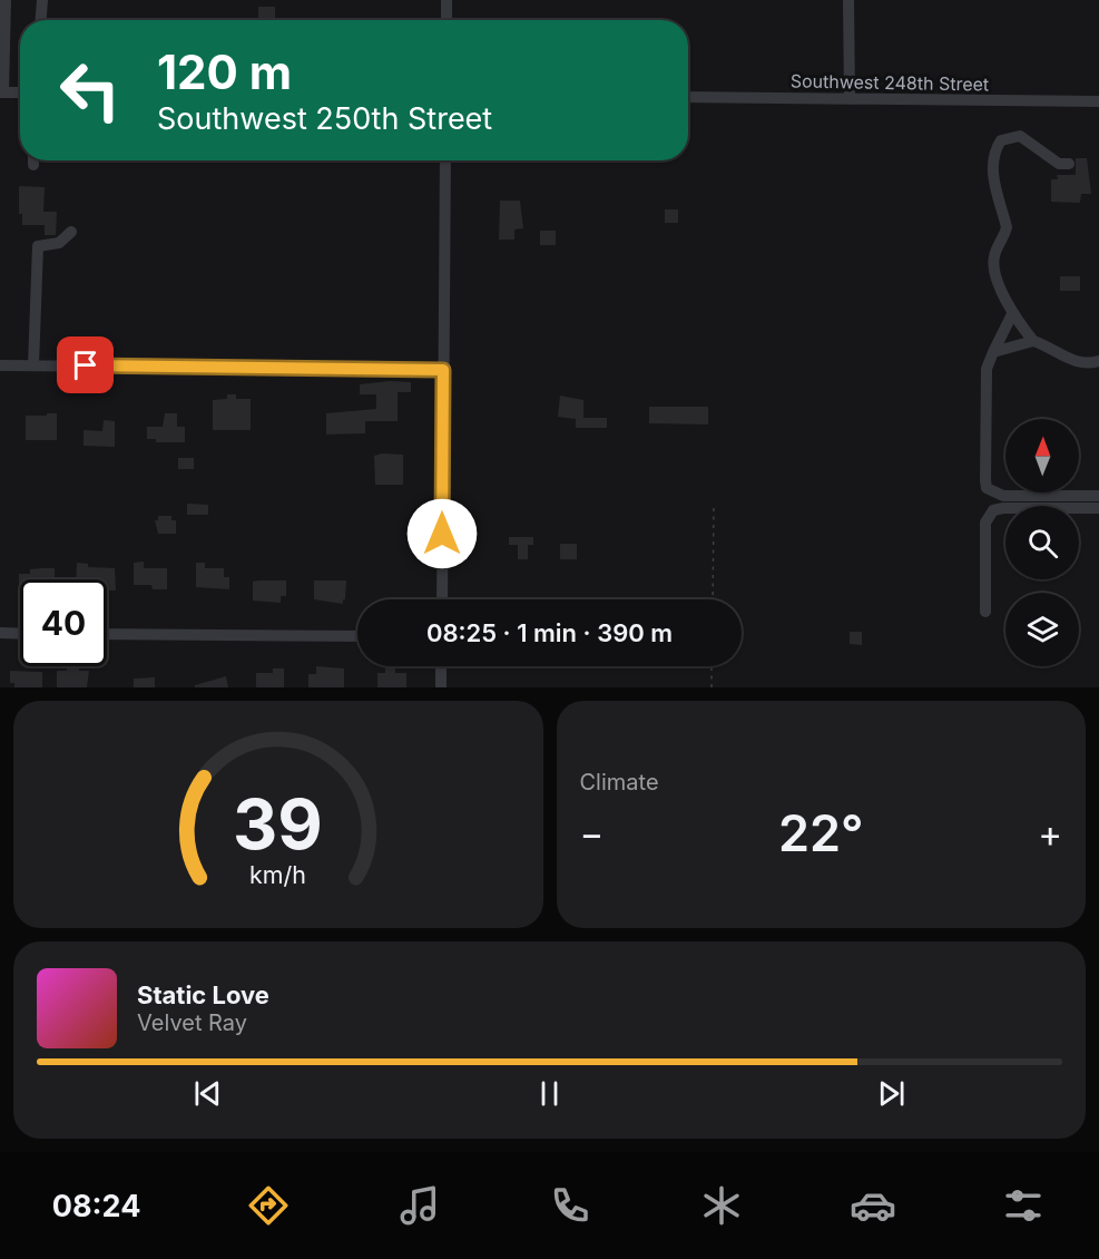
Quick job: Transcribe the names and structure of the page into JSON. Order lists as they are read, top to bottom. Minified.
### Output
{"streets":{"street":["Southwest 248th Street"]},"north":"top","page":{"turn":["120 m","Southwest 250th Street"],"limit":"40","trip":"08:25 · 1 min · 390 m","tile":"Climate","heat":["−","22°","+"],"song":["Static Love","Velvet Ray"],"tabs":"08:24","gauge":["39","km/h"]}}
